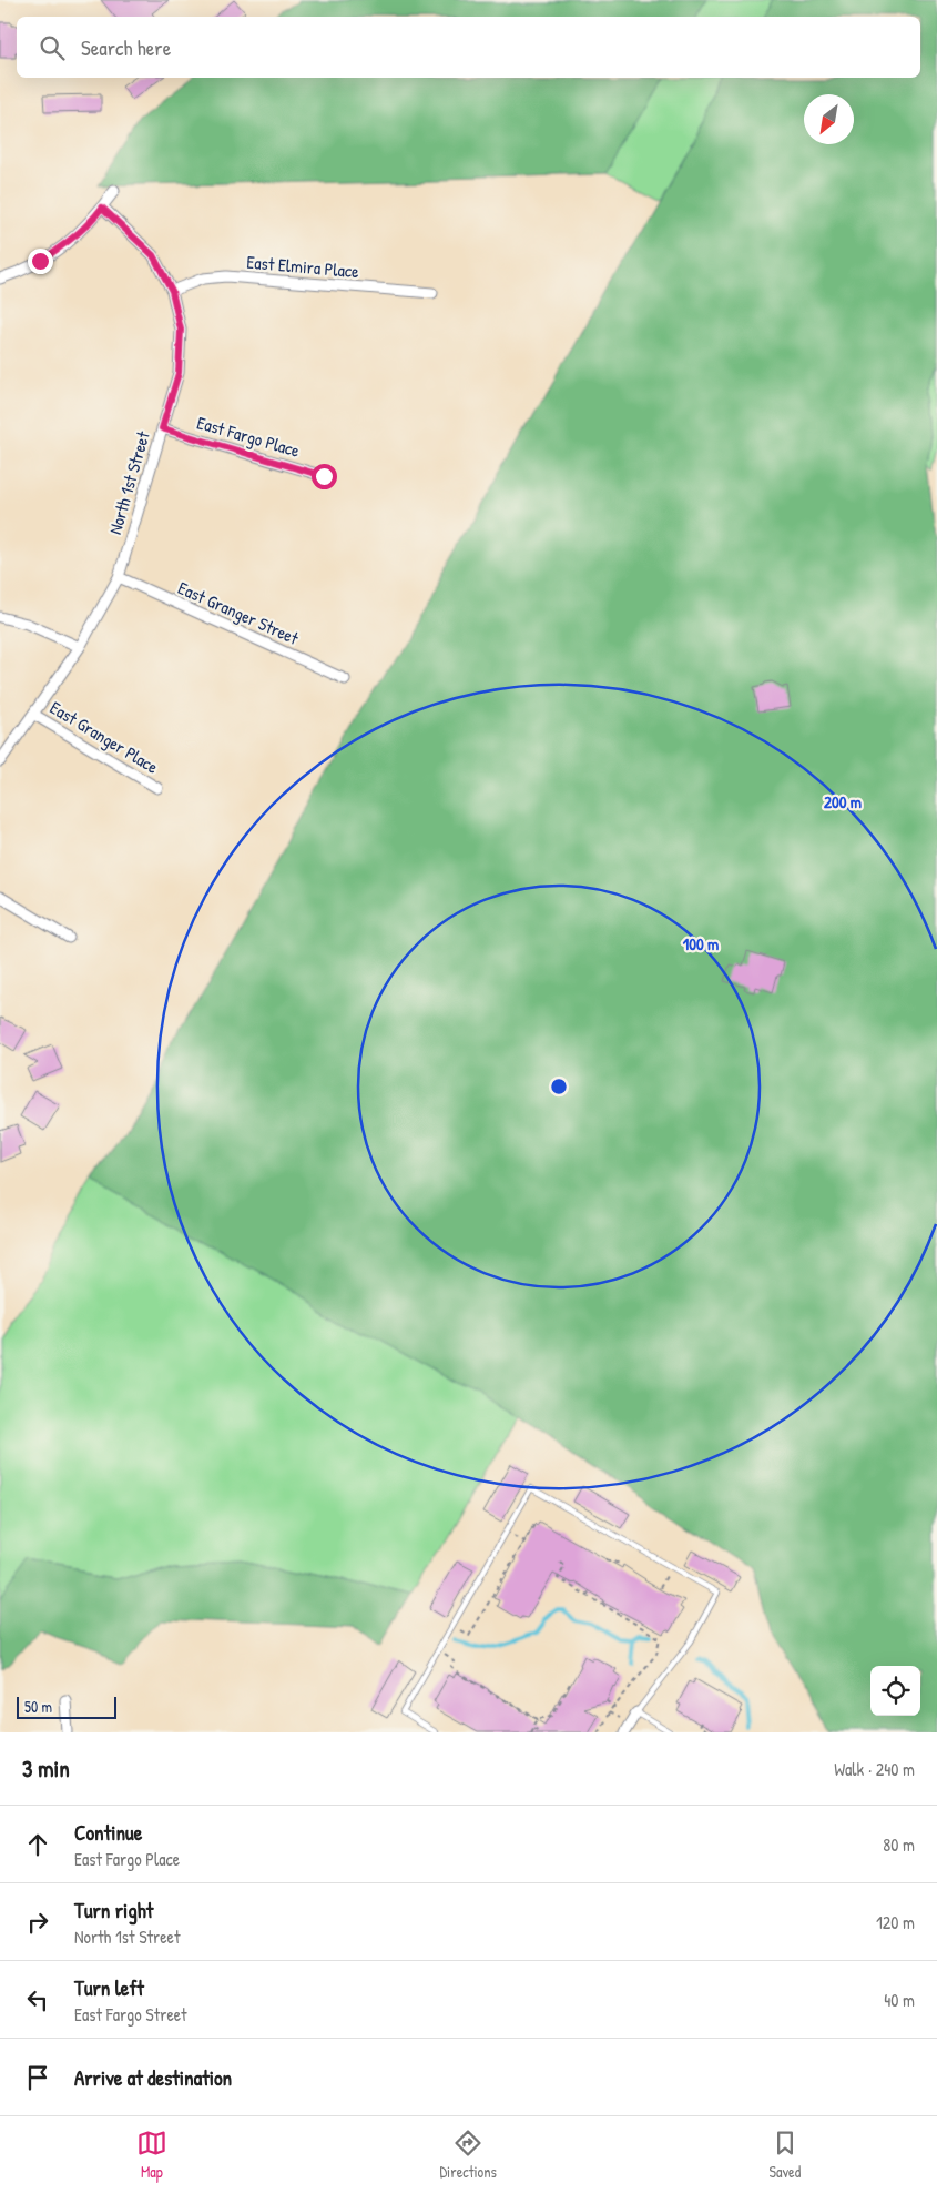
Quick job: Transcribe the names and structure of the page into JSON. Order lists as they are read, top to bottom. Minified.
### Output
{"streets":{"street":["East Elmira Place","East Fargo Place","North 1st Street","East Granger Street","East Granger Place"]},"crossings":[["East Elmira Place","North 1st Street"],["East Fargo Place","North 1st Street"],["North 1st Street","East Granger Street"],["North 1st Street","East Granger Place"]],"scale_bar":"50 m","north":"bottom left","page":{"search":"Search here","scale":"50 m","heading":["3 min","Walk · 240 m"],"list":[["Continue","East Fargo Place","80 m"],["Turn right","North 1st Street","120 m"],["Turn left","East Fargo Street","40 m"],"Arrive at destination"],"nav":["Map","Directions","Saved"]},"rings":["200 m","100 m"]}
